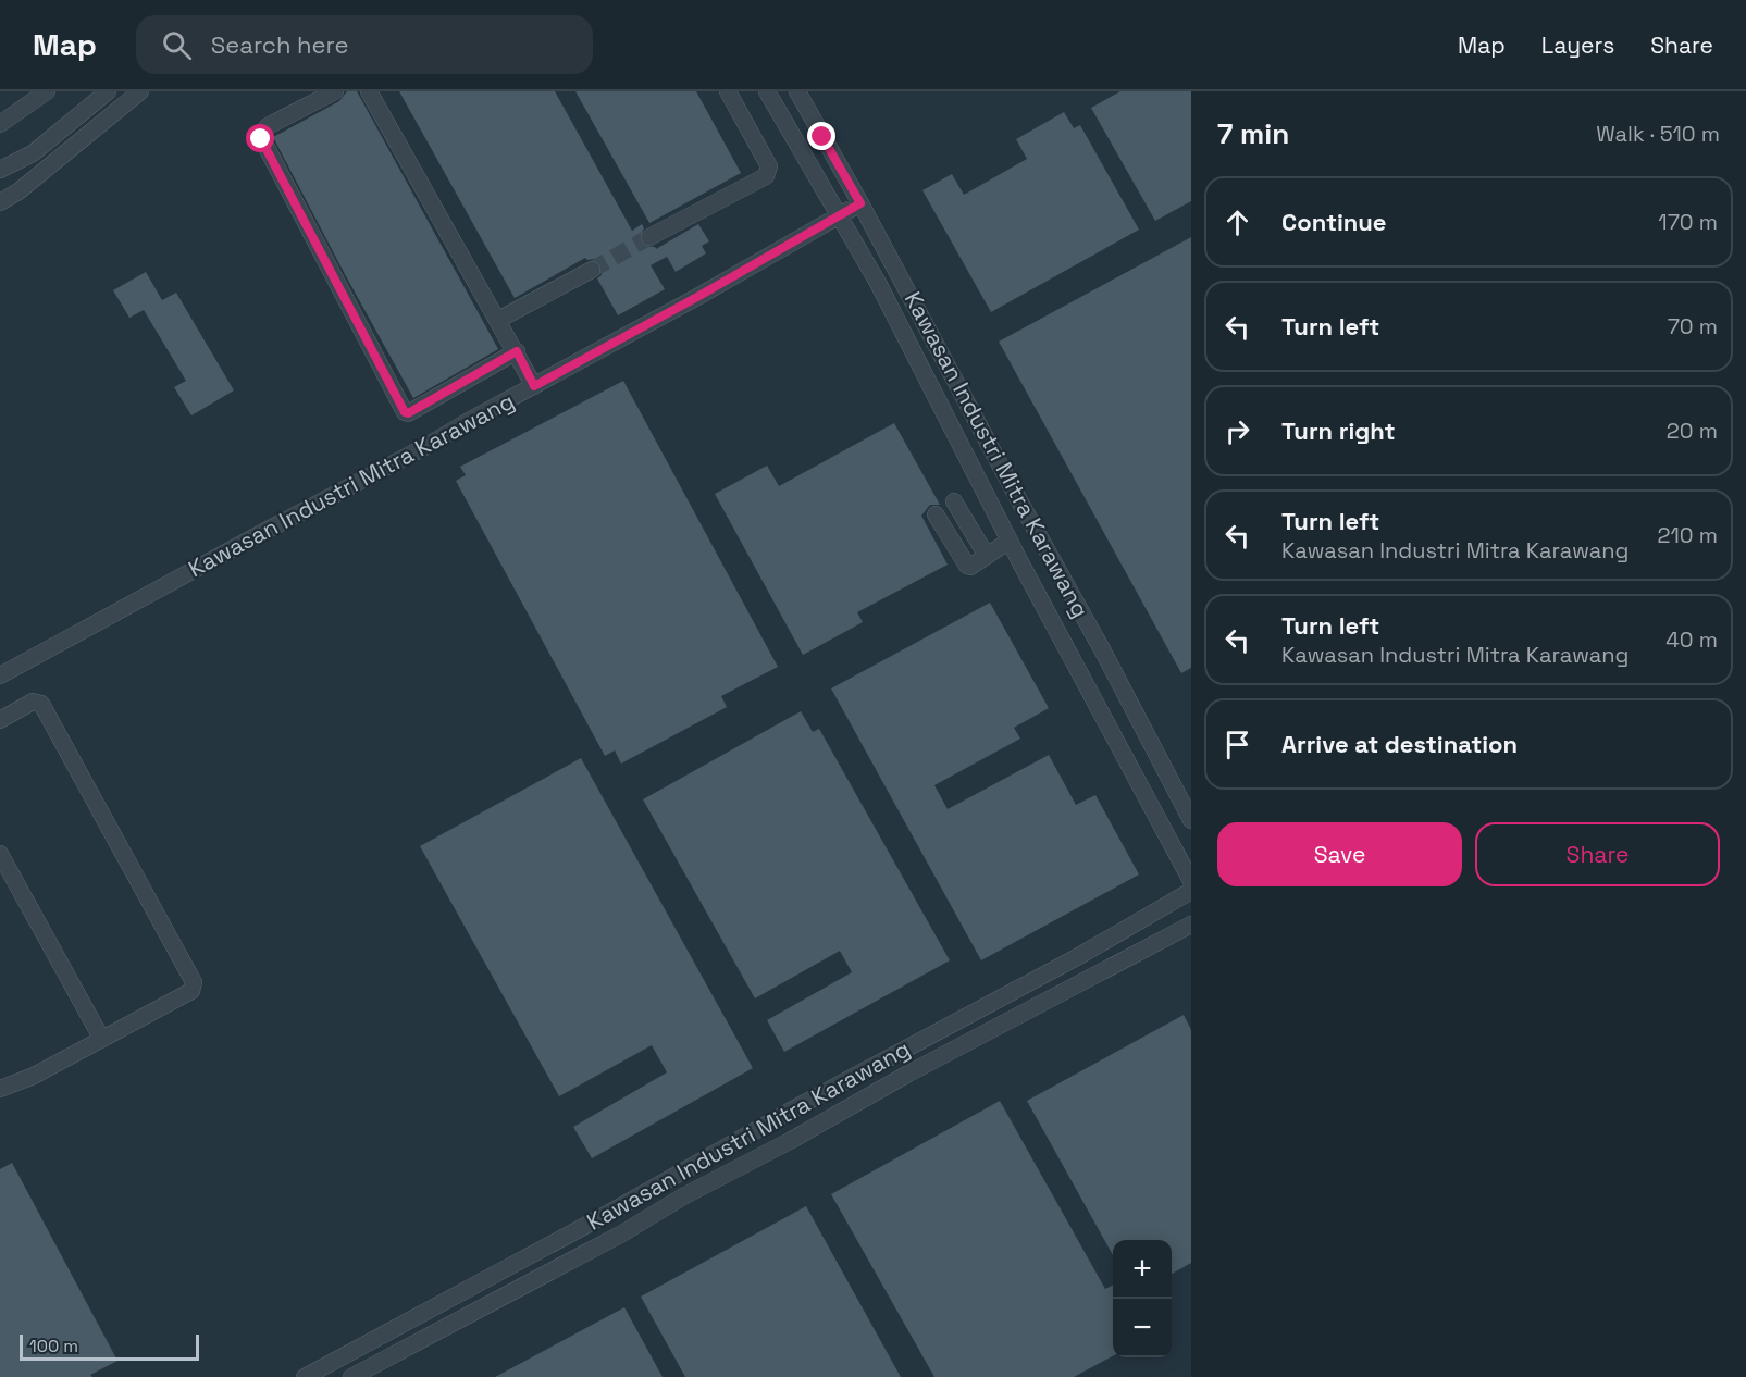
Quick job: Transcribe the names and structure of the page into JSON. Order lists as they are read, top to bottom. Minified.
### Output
{"streets":{"street":["Kawasan Industri Mitra Karawang"]},"scale_bar":"100 m","page":{"header":"Map","search":"Search here","nav":["Map","Layers","Share"],"heading":["7 min","Walk · 510 m"],"list":[["Continue","170 m"],["Turn left","70 m"],["Turn right","20 m"],["Turn left","Kawasan Industri Mitra Karawang","210 m"],["Turn left","Kawasan Industri Mitra Karawang","40 m"],"Arrive at destination"],"buttons":["Save","Share"],"map_buttons":["+","−"],"scale":"100 m"}}
